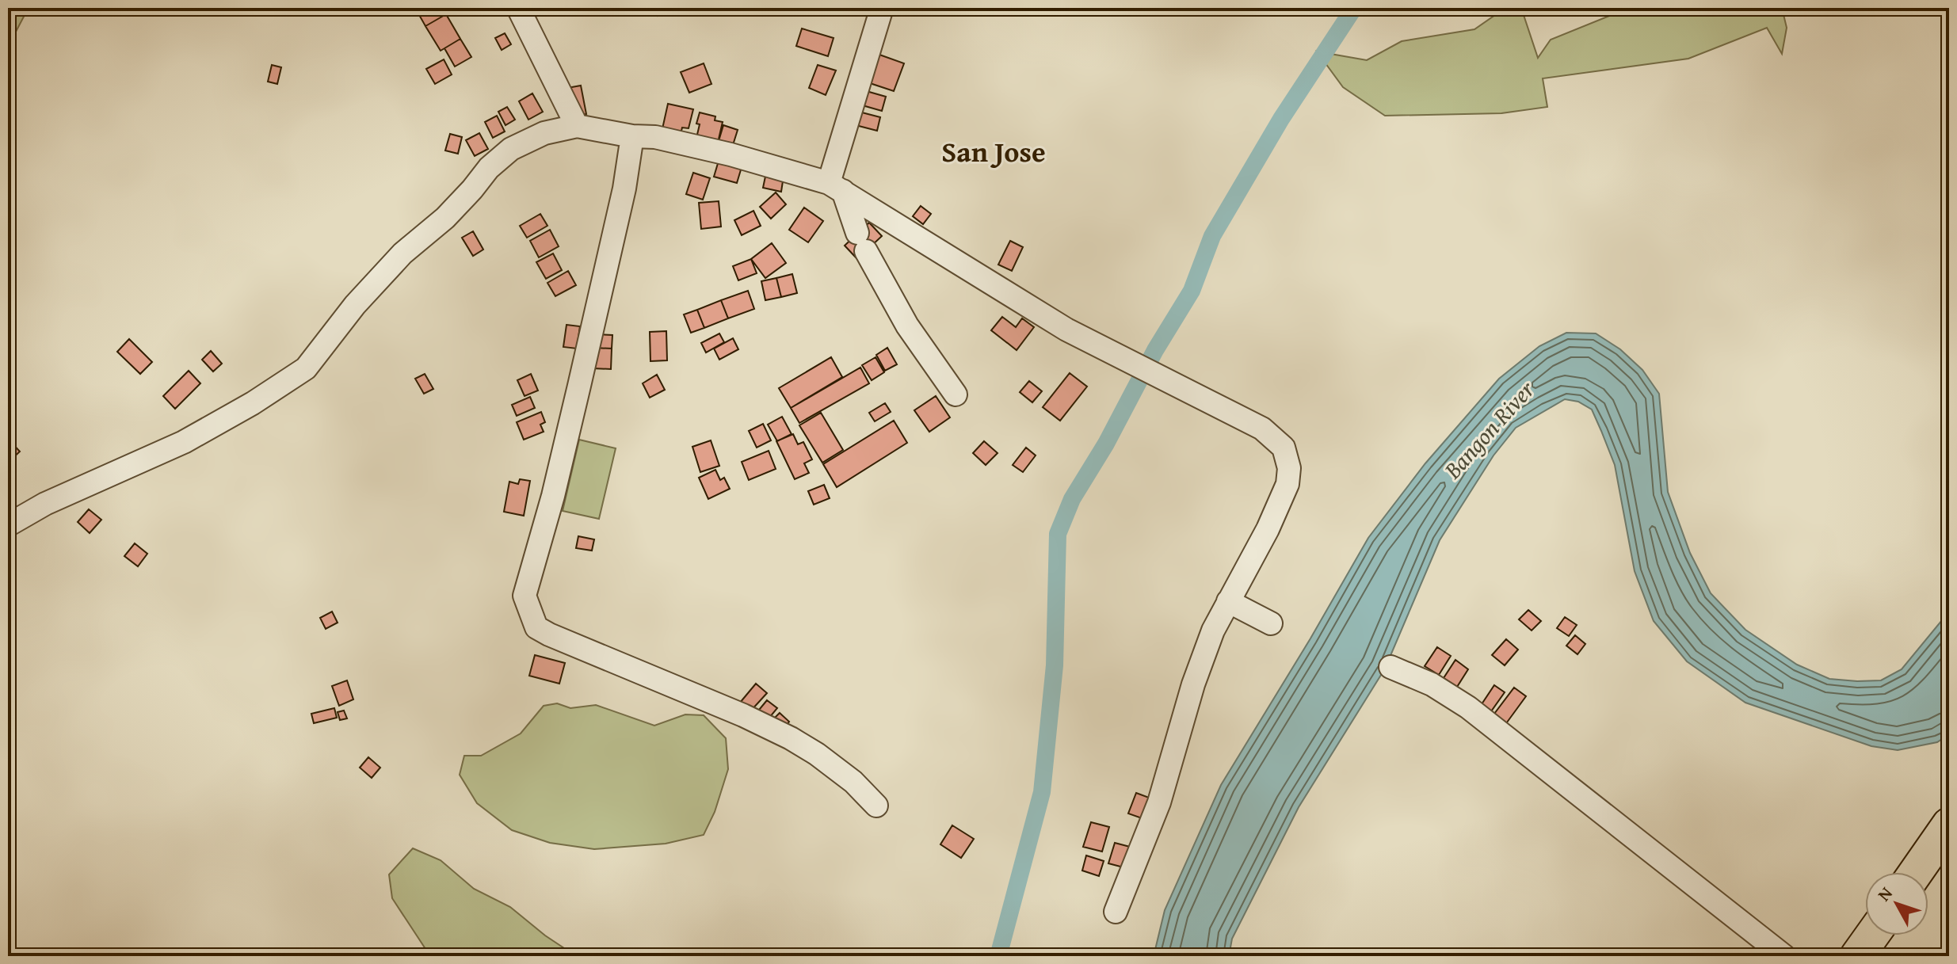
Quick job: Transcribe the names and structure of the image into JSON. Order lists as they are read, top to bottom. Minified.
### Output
{"districts":["San Jose"],"water":["Bangon River"],"north":"top left"}
